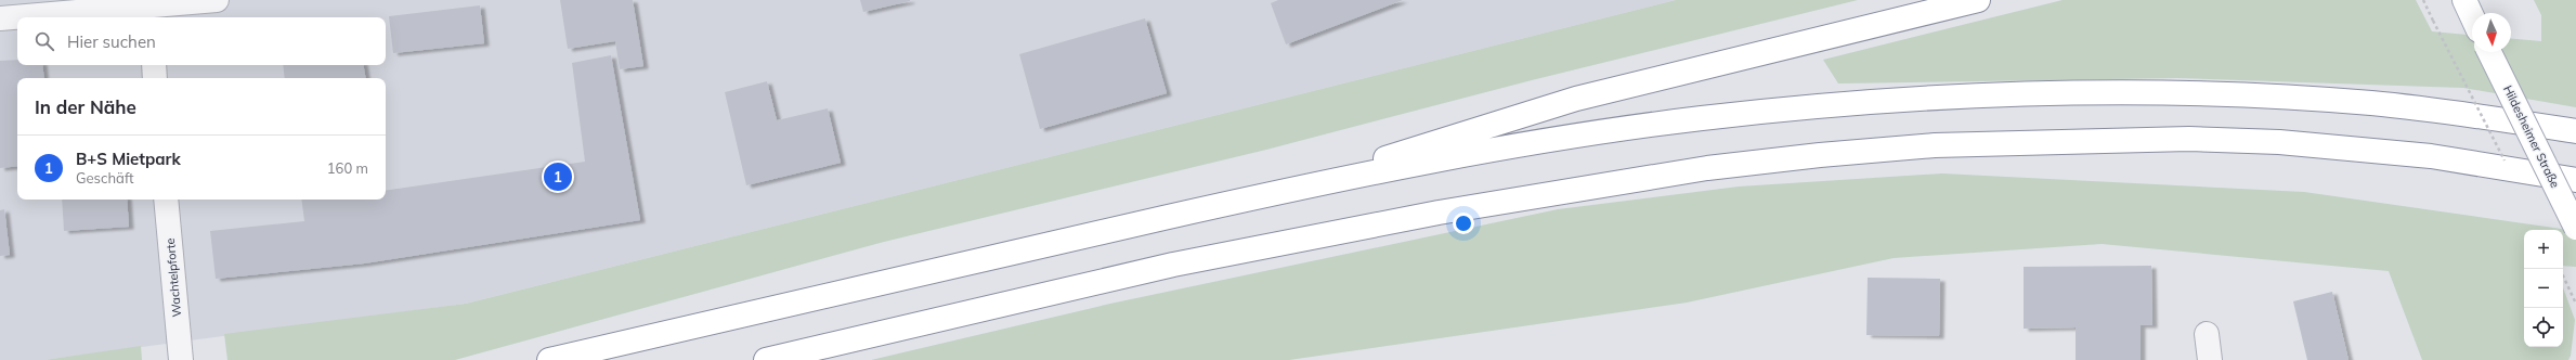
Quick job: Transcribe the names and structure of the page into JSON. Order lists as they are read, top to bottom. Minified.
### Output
{"streets":{"main road":["Hildesheimer Straße"],"street":["Wachtelpforte"]},"north":"bottom","page":{"search":"Hier suchen","heading":"In der Nähe","list":[{"mark":"1","name":"B+S Mietpark","note":"Geschäft","value":"160 m"}],"pins":"1","map_buttons":["+","−"]}}
